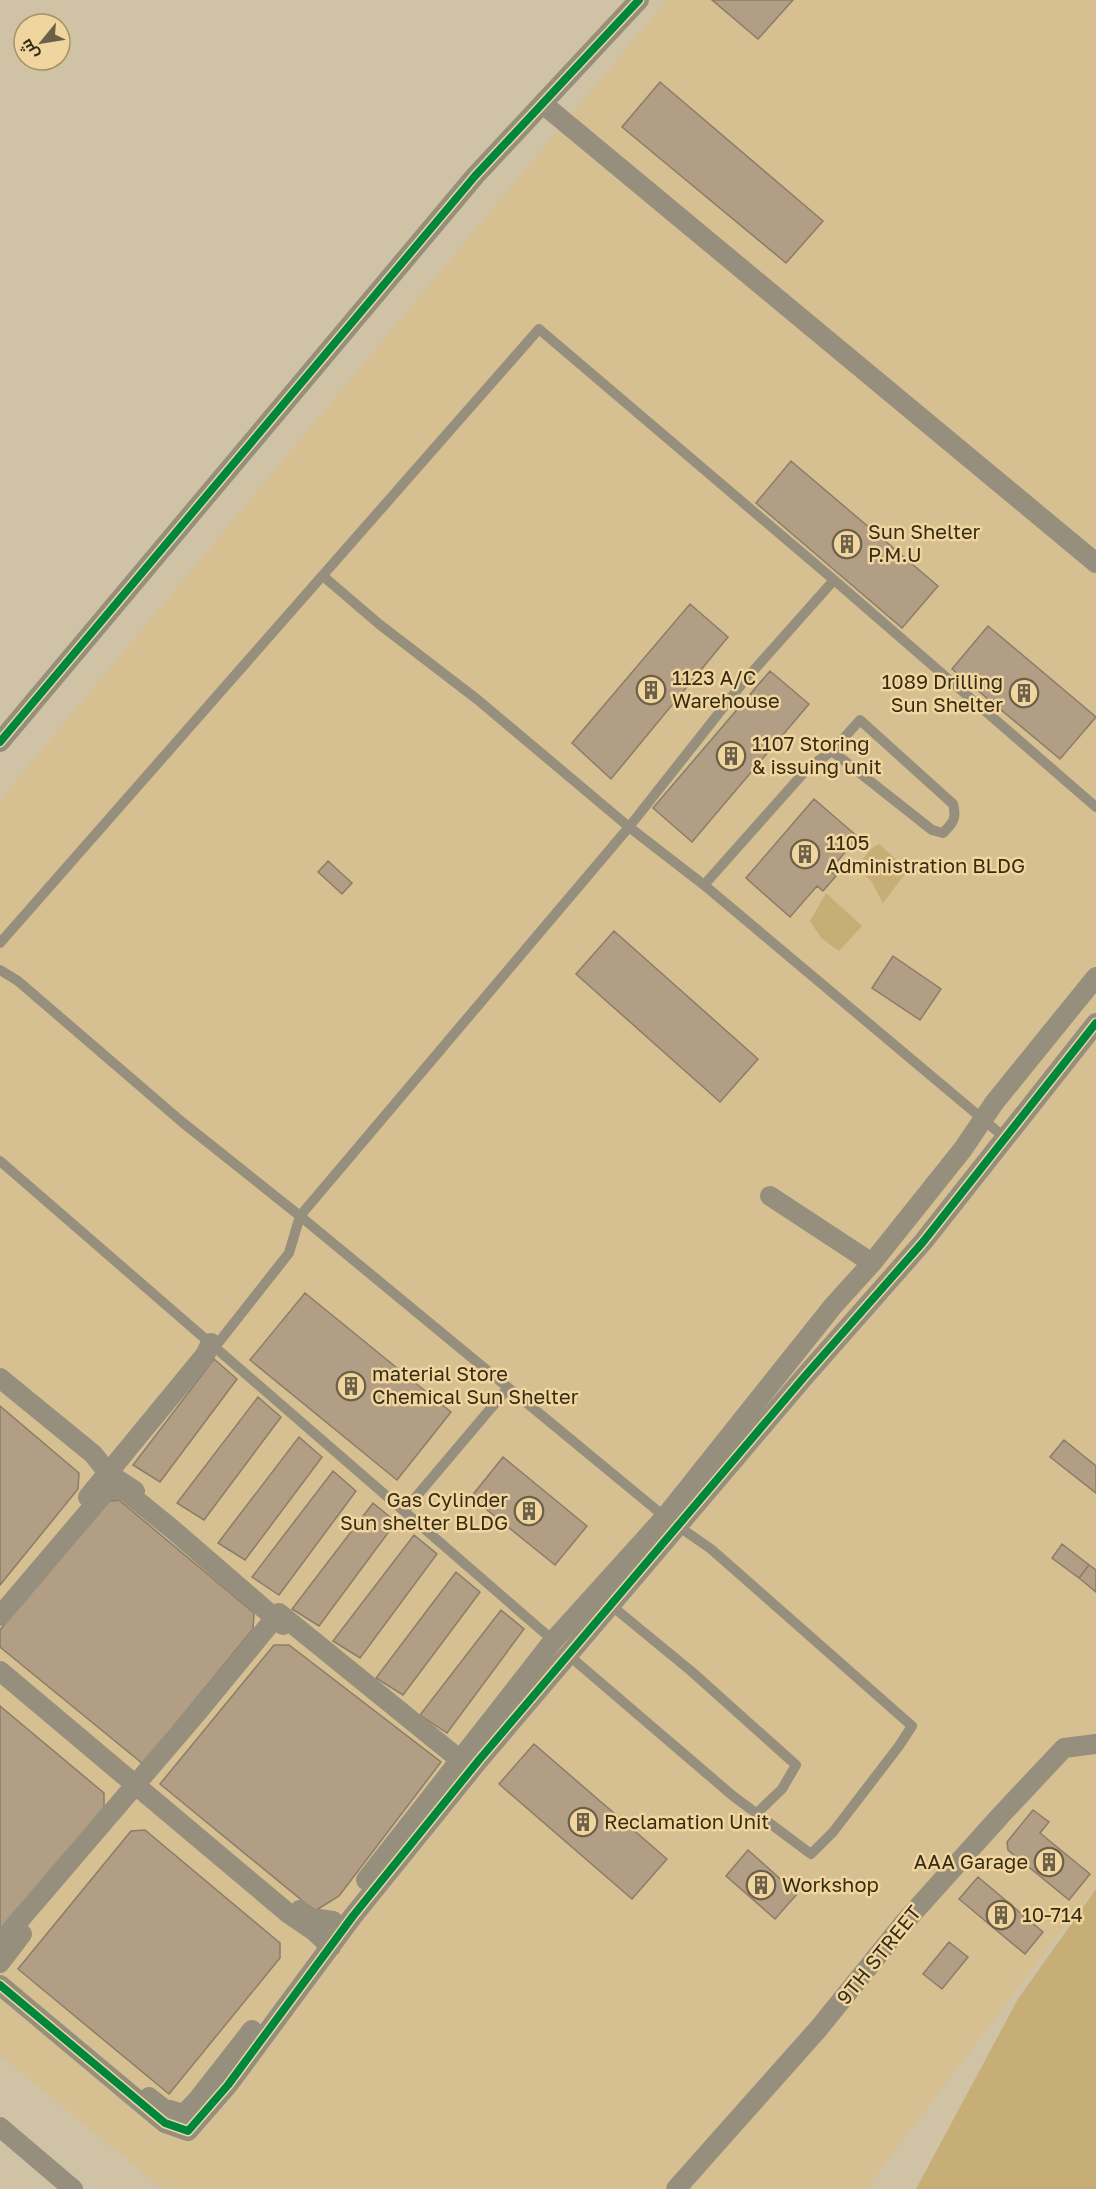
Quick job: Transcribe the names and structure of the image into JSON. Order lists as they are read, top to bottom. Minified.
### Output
{"streets":{"street":["9TH STREET"]},"places":{"building":["Sun Shelter P.M.U","1123 A/C Warehouse","1089 Drilling Sun Shelter","1107 Storing & issuing unit","1105 Administration BLDG","material Store Chemical Sun Shelter","Gas Cylinder Sun shelter BLDG","Reclamation Unit","AAA Garage","Workshop","10-714"]},"north":"bottom left"}
